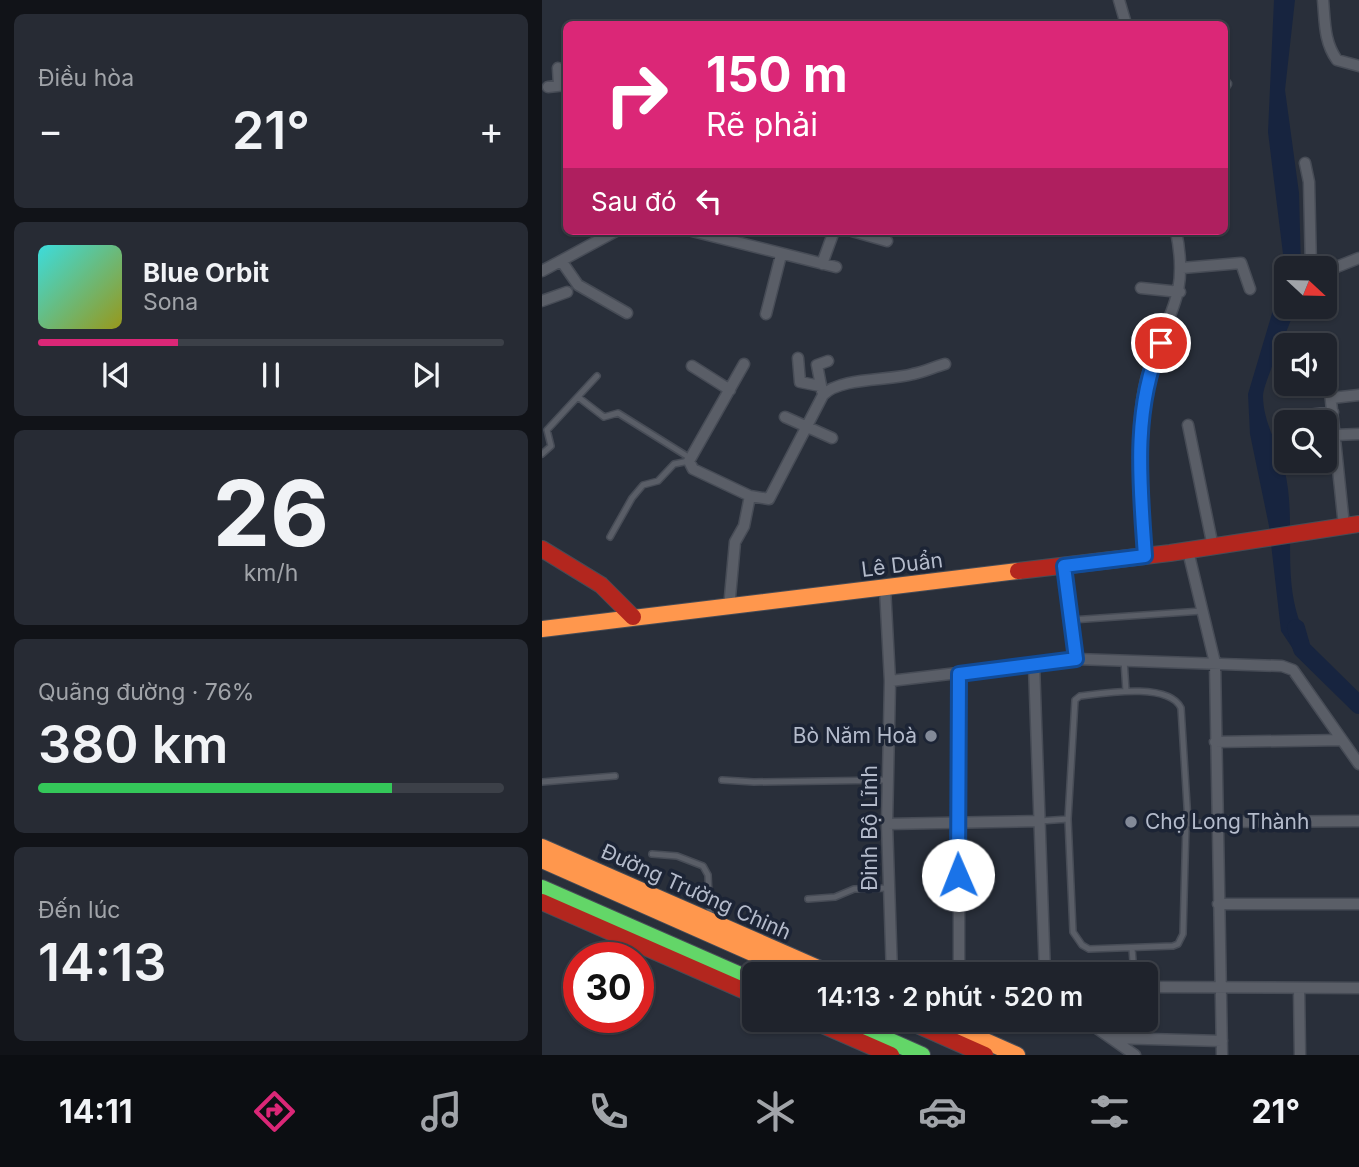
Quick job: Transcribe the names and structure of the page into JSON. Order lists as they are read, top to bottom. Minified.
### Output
{"streets":{"main road":["Lê Duẩn","Đường Trường Chinh"],"street":["Đinh Bộ Lĩnh"]},"crossings":[["Lê Duẩn","Đinh Bộ Lĩnh"]],"places":["Bò Năm Hoà","Chợ Long Thành"],"north":"right","page":{"tile":["Điều hòa",["26","km/h"],["Quãng đường · 76%","380 km"],["Đến lúc","14:13"]],"turn":["150 m","Rẽ phải"],"heat":["−","21°","+"],"then":"Sau đó","song":["Blue Orbit","Sona"],"limit":"30","trip":"14:13 · 2 phút · 520 m","tabs":["14:11","21°"]}}
